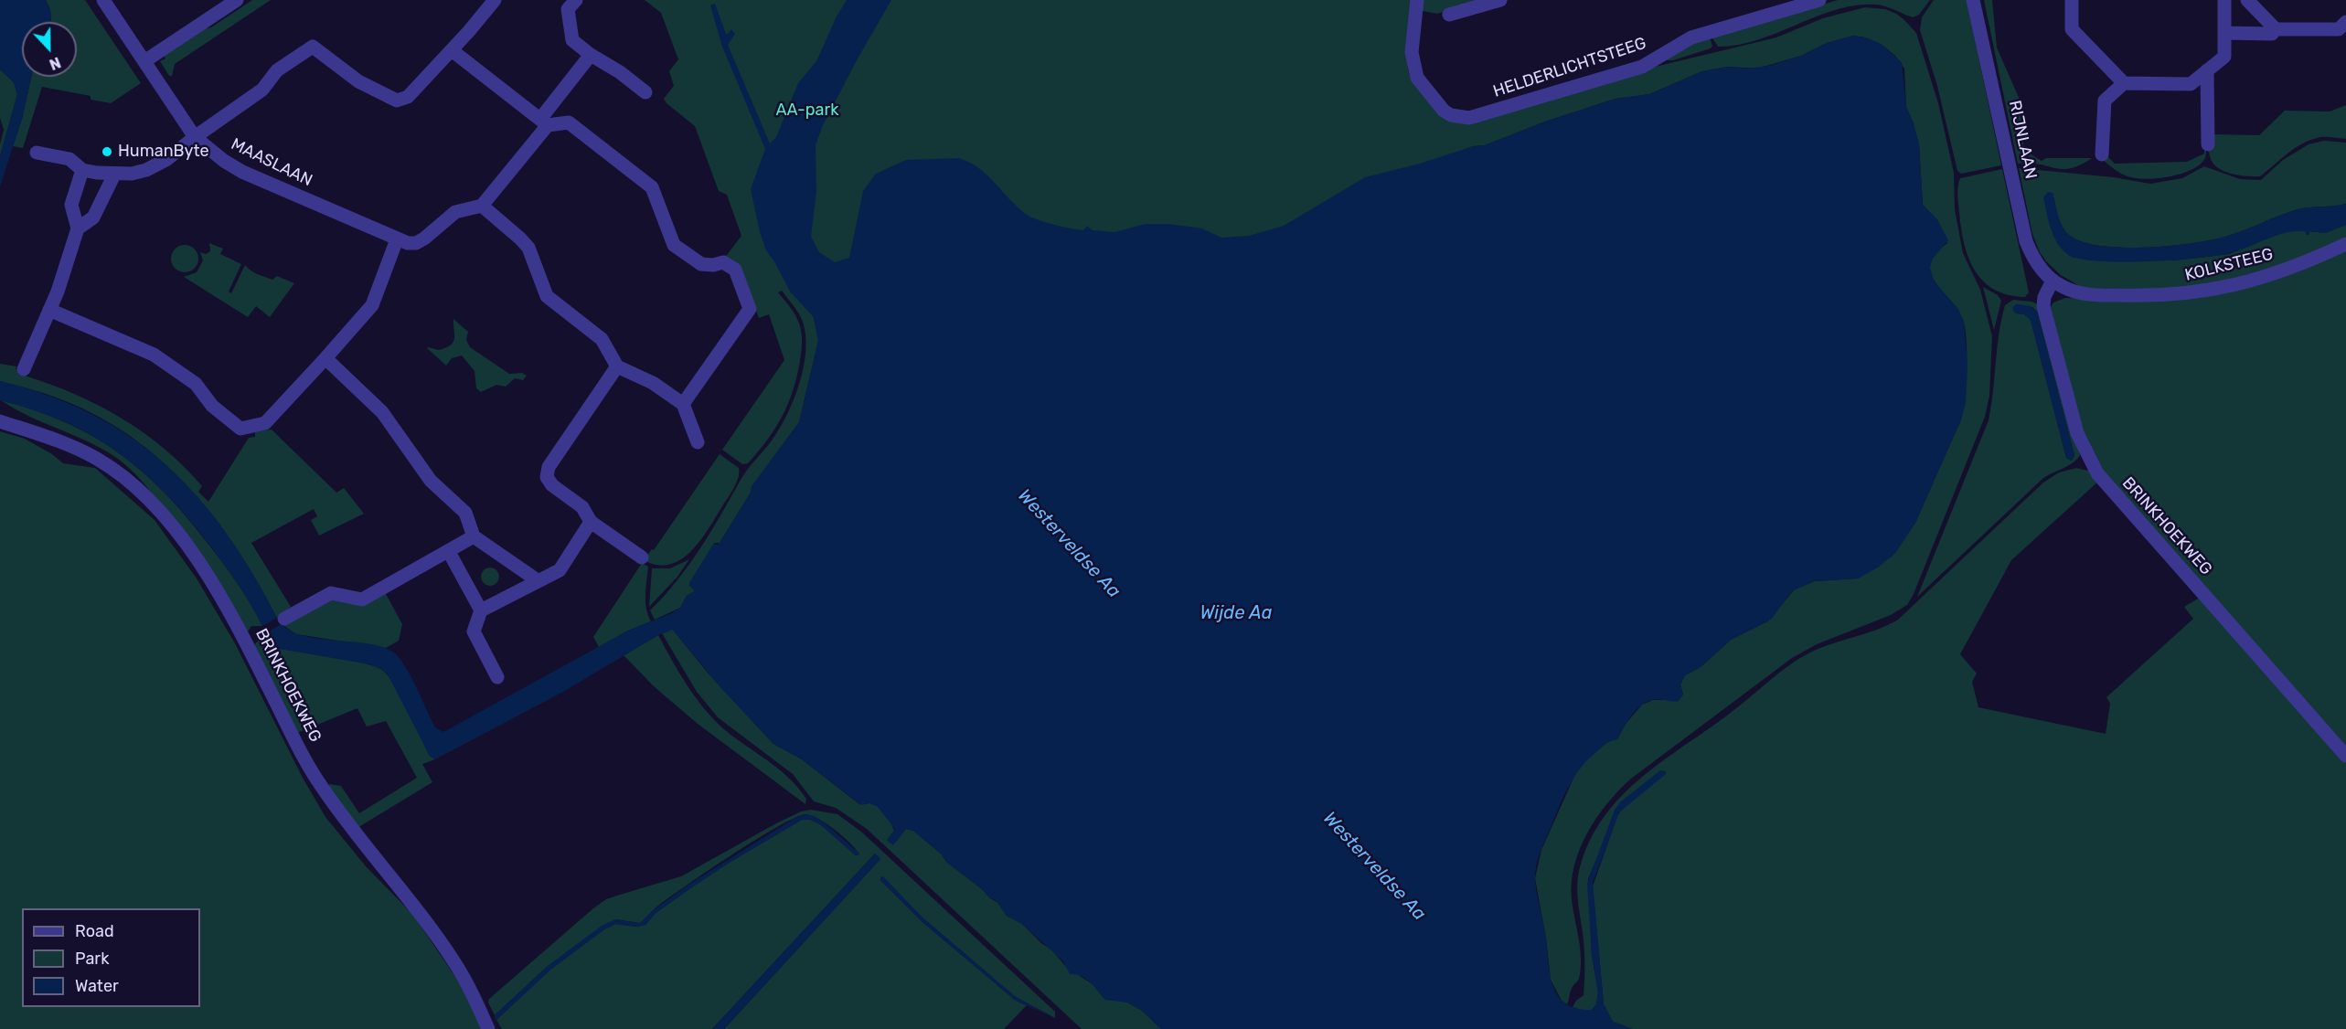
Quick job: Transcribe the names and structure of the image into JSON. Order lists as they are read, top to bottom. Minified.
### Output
{"streets":{"street":["HELDERLICHTSTEEG","RIJNLAAN","MAASLAAN","KOLKSTEEG","BRINKHOEKWEG"]},"crossings":[["RIJNLAAN","KOLKSTEEG"],["RIJNLAAN","BRINKHOEKWEG"],["KOLKSTEEG","BRINKHOEKWEG"]],"water":["Westerveldse Aa","Wijde Aa"],"parks":["AA-park"],"places":["HumanByte"],"legend":["Road","Park","Water"],"north":"bottom"}
